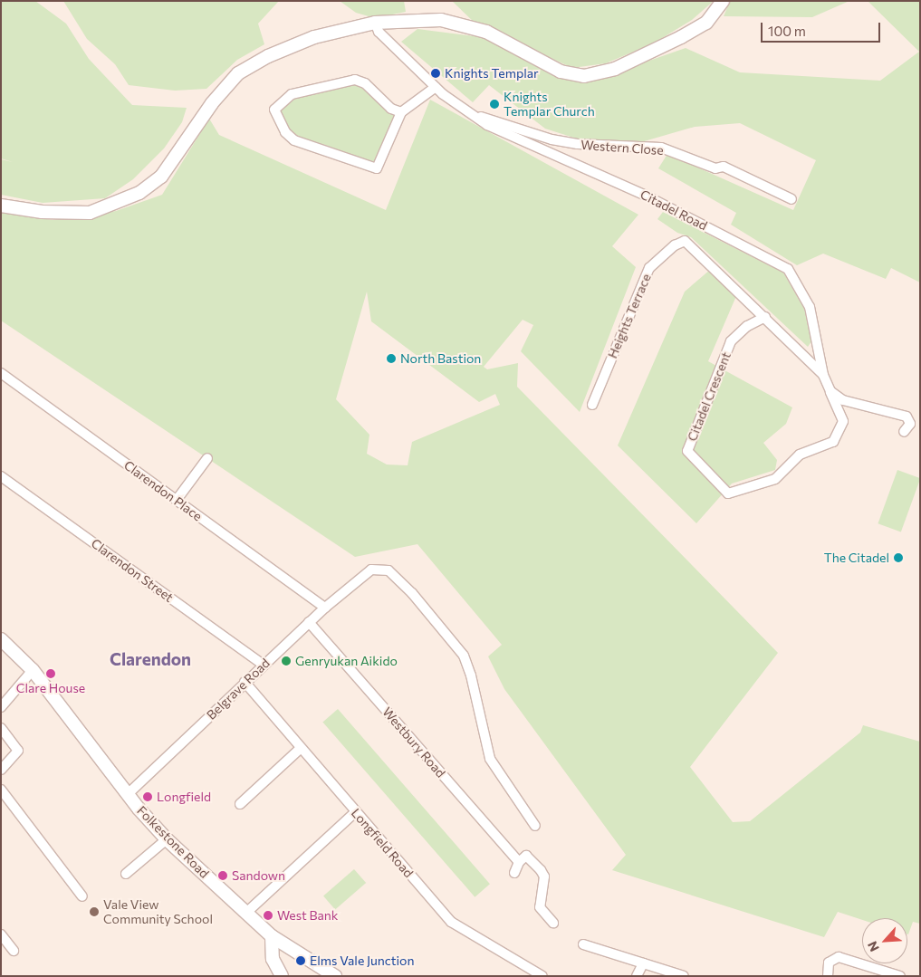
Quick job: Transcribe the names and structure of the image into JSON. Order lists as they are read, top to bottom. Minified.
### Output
{"streets":{"street":["Western Close","Citadel Road","Heights Terrace","Citadel Crescent","Clarendon Place","Clarendon Street","Belgrave Road","Westbury Road","Folkestone Road","Longfield Road"]},"crossings":[["Western Close","Citadel Road"],["Citadel Road","Citadel Crescent"],["Heights Terrace","Citadel Crescent"],["Clarendon Place","Belgrave Road"],["Clarendon Street","Belgrave Road"],["Belgrave Road","Westbury Road"],["Belgrave Road","Folkestone Road"],["Belgrave Road","Longfield Road"]],"districts":["Clarendon"],"places":["Knights Templar","Knights Templar Church","North Bastion","The Citadel","Genryukan Aikido","Clare House","Longfield","Sandown","Vale View Community School","West Bank","Elms Vale Junction"],"scale_bar":"100 m","north":"bottom left"}
